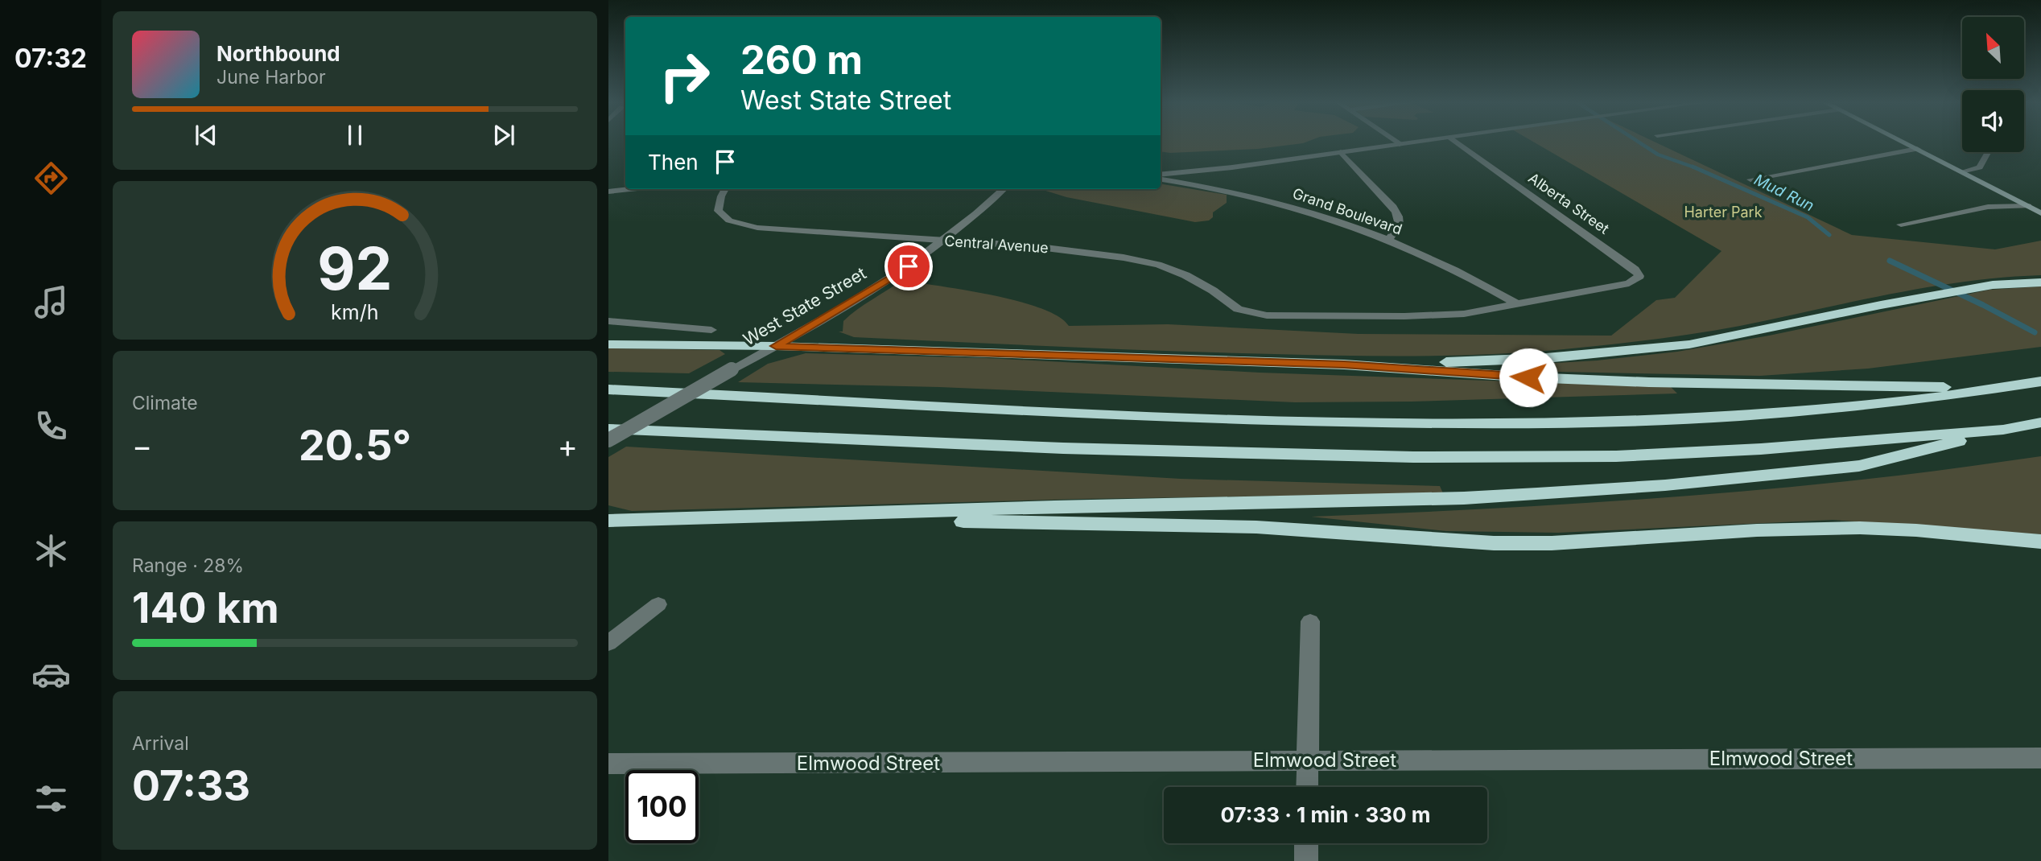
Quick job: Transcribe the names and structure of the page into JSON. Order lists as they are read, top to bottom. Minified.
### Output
{"streets":{"street":["Alberta Street","Grand Boulevard","Central Avenue","West State Street","Elmwood Street"]},"crossings":[["Alberta Street","Central Avenue"],["Grand Boulevard","Central Avenue"],["Central Avenue","West State Street"]],"water":["Mud Run"],"parks":["Harter Park"],"north":"top left","page":{"tabs":"07:32","turn":["260 m","West State Street"],"song":["Northbound","June Harbor"],"then":"Then","tile":["Climate",["Range · 28%","140 km"],["Arrival","07:33"]],"heat":["−","20.5°","+"],"limit":"100","trip":"07:33 · 1 min · 330 m","gauge":["92","km/h"]}}
